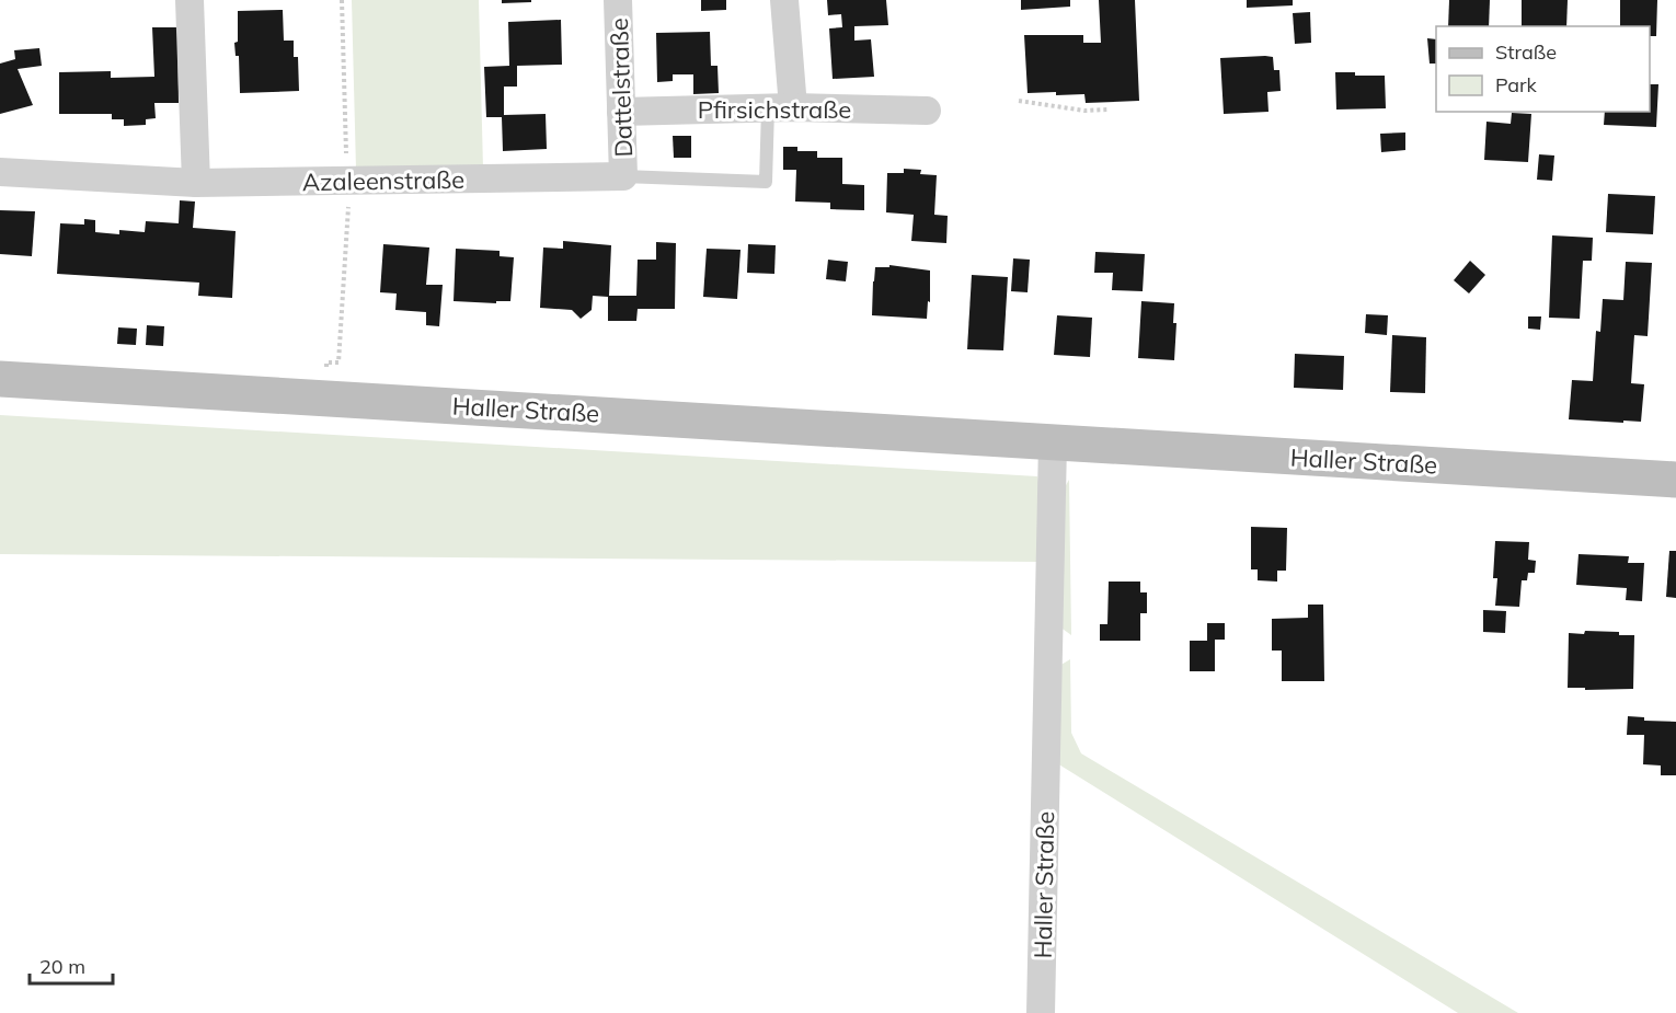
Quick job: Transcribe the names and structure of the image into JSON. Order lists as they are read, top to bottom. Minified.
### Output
{"streets":{"main road":["Haller Straße"],"street":["Dattelstraße","Pfirsichstraße","Azaleenstraße"]},"crossings":[["Dattelstraße","Pfirsichstraße"],["Dattelstraße","Azaleenstraße"],["Pfirsichstraße","Azaleenstraße"]],"legend":["Straße","Park"],"scale_bar":"20 m"}
